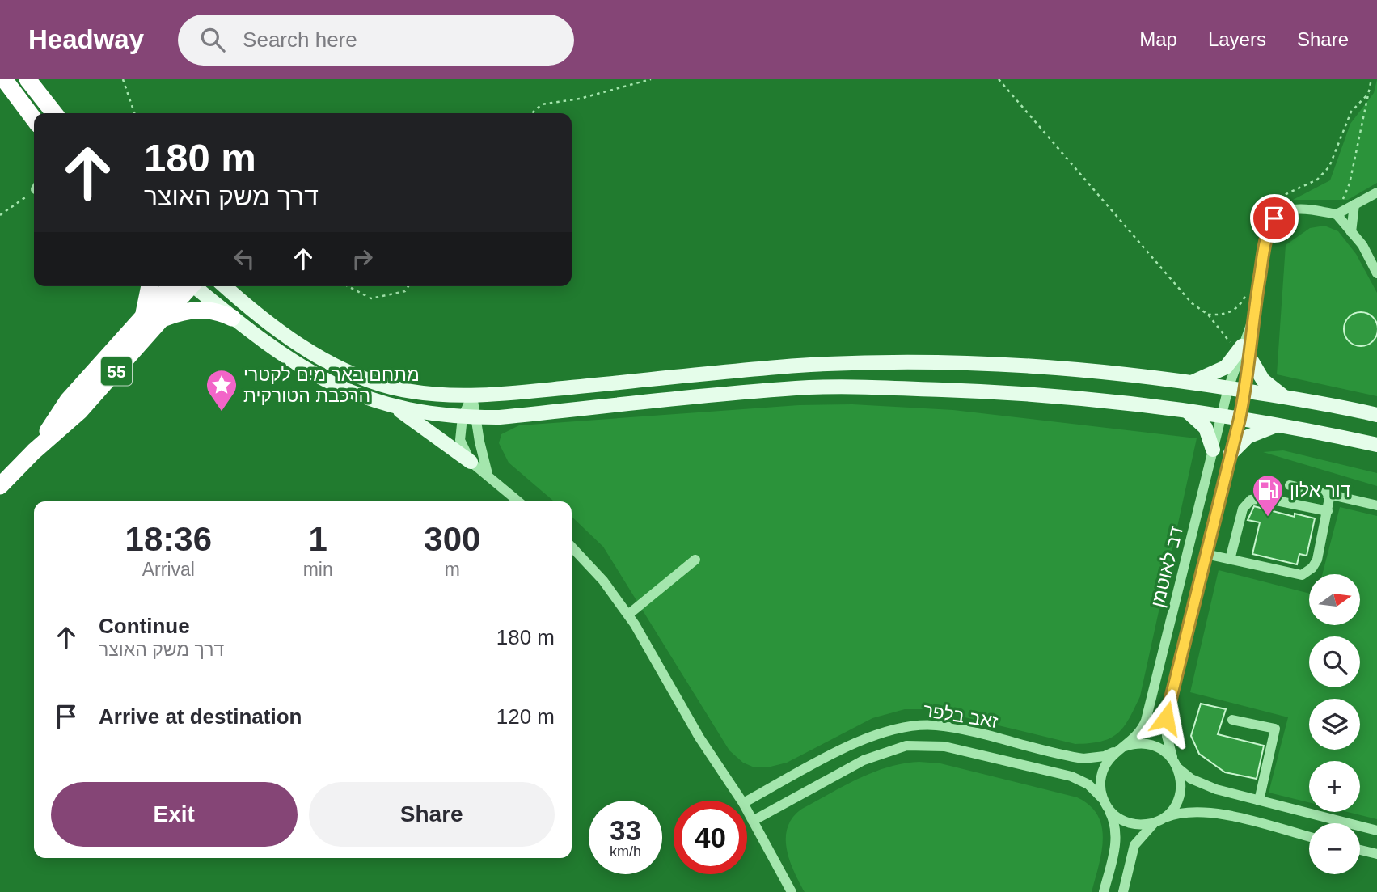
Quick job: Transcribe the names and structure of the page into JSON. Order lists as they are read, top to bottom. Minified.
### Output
{"streets":{"highway":["55"],"street":["דב לאוטמן","זאב בלפר"]},"crossings":[["דב לאוטמן","זאב בלפר"]],"places":{"place":["מתחם באר מים לקטרי הרכבת הטורקית"],"fuel station":["דור אלון"]},"north":"right","page":{"header":"Headway","search":"Search here","nav":["Map","Layers","Share"],"turn":["180 m","דרך משק האוצר"],"eta":["18:36","Arrival","1","min","300","m"],"map_buttons":["+","−"],"list":[{"name":"Continue","note":"דרך משק האוצר","value":"180 m"},{"name":"Arrive at destination","value":"120 m"}],"buttons":["Exit","Share"],"speed":"33 km/h","limit":"40"}}
